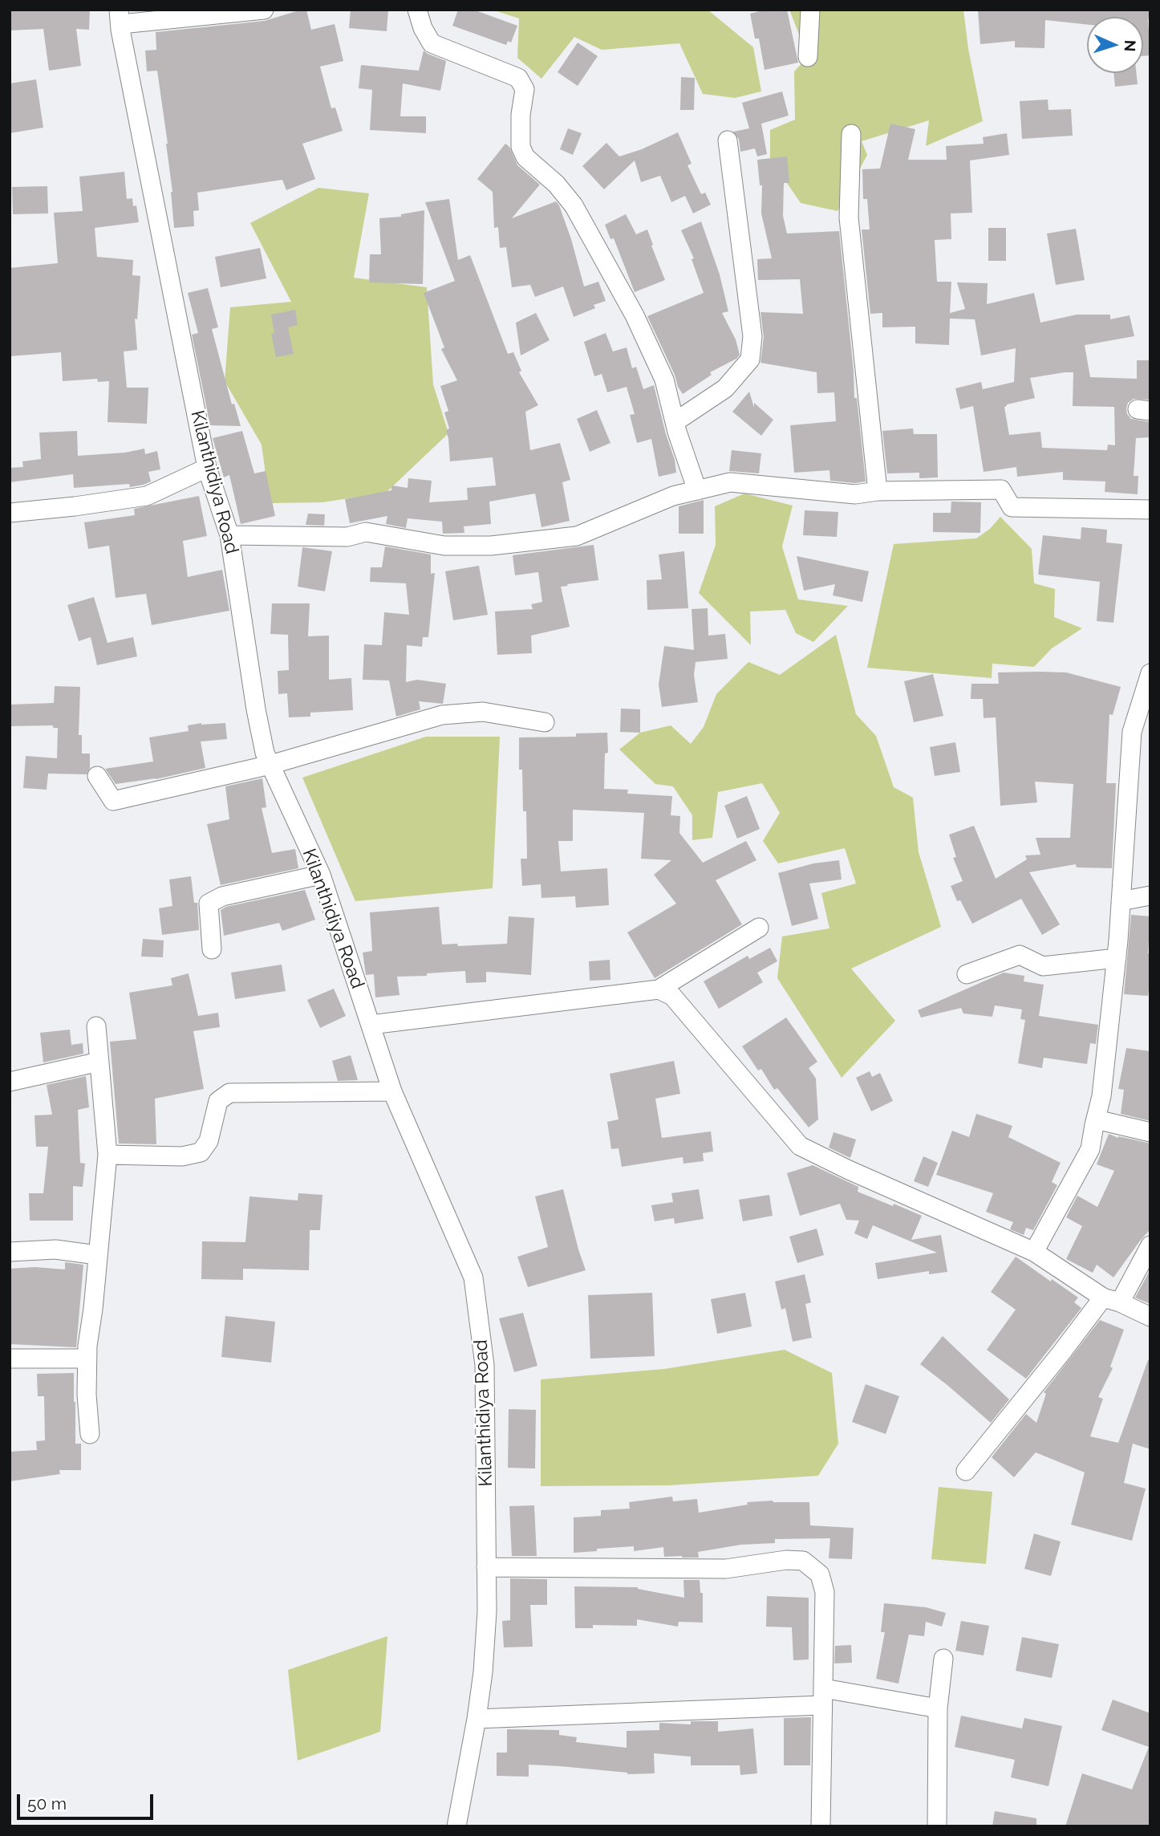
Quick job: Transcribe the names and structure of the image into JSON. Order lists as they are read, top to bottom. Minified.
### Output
{"streets":{"street":["Kilanthidiya Road"]},"scale_bar":"50 m","north":"right"}
